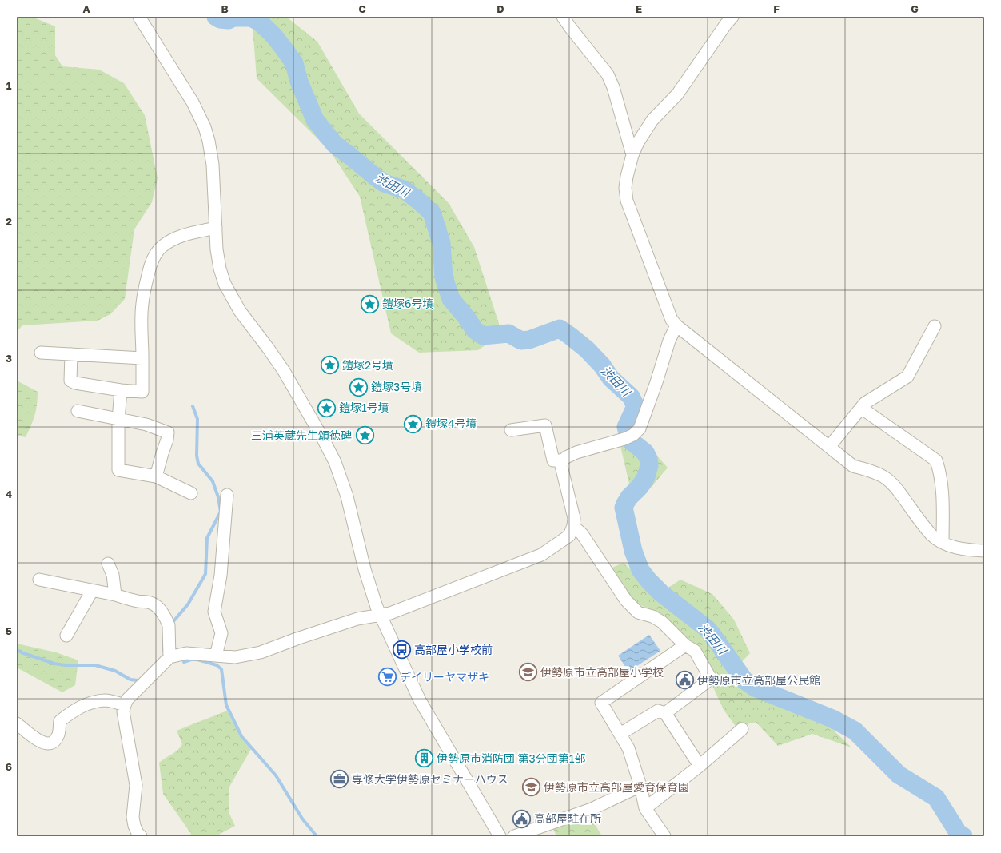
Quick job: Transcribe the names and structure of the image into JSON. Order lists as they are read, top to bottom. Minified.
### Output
{"water":["渋田川"],"places":{"place":["鎧塚6号墳","鎧塚2号墳","鎧塚3号墳","鎧塚1号墳","鎧塚4号墳","三浦英蔵先生頌徳碑"],"bus stop":["高部屋小学校前"],"school or university":["伊勢原市立高部屋小学校","伊勢原市立高部屋愛育保育園"],"supermarket":["デイリーヤマザキ"],"public building":["伊勢原市立高部屋公民館","高部屋駐在所"],"building":["伊勢原市消防団 第3分団第1部"],"office":["専修大学伊勢原セミナーハウス"]},"grid":{"columns":["A","B","C","D","E","F","G"],"rows":["1","2","3","4","5","6"]}}
